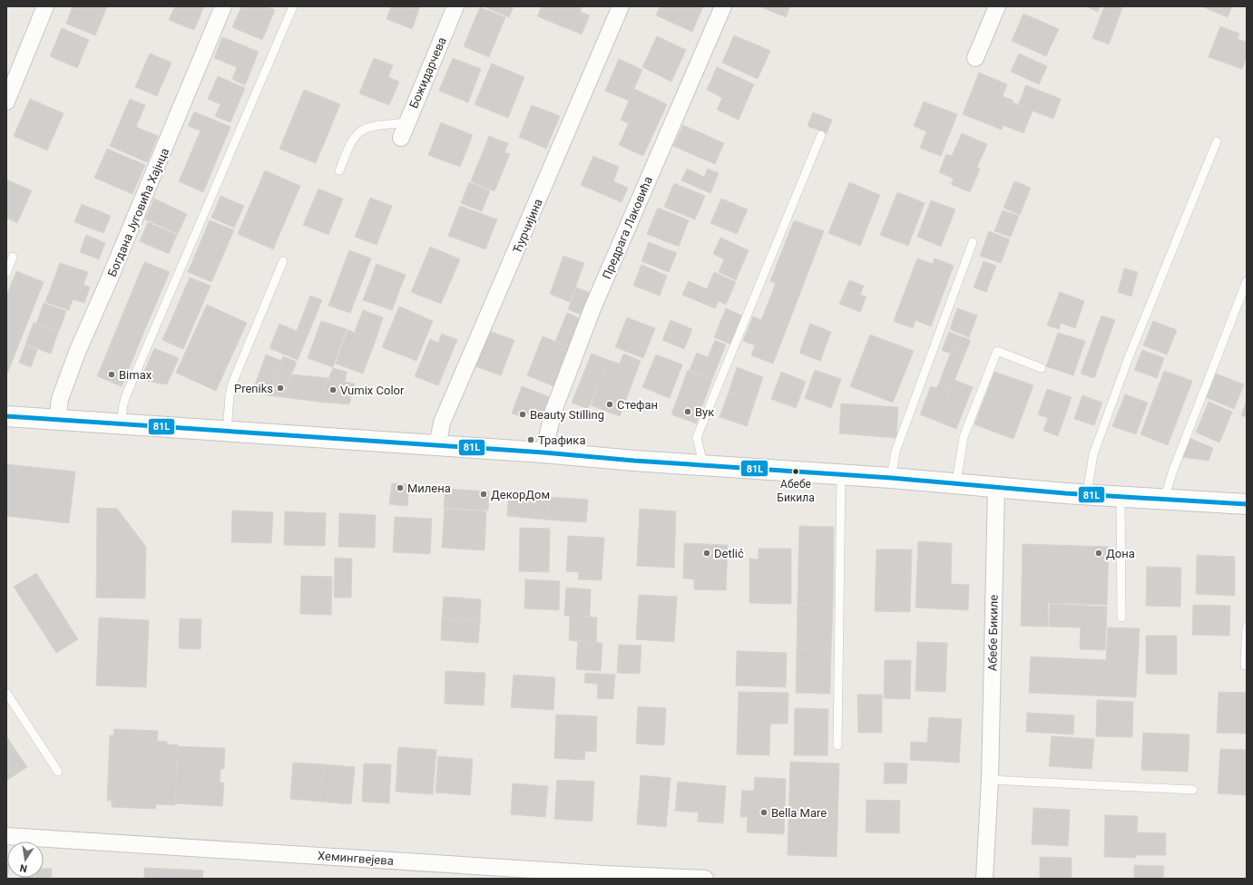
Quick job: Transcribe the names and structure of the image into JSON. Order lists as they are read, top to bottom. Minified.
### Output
{"streets":{"street":["Божидарчева","Богдана Југовића Хајнца","Ћурчијина","Предрага Лаковића","Абебе Бикиле","Хемингвејева"]},"places":["Bimax","Preniks","Vumix Color","Стефан","Вук","Beauty Stilling","Трафика","Абебе Бикила","Милена","ДекорДом","Detlić","Дона","Bella Mare"],"lines":["transit line 81L"],"north":"bottom"}
